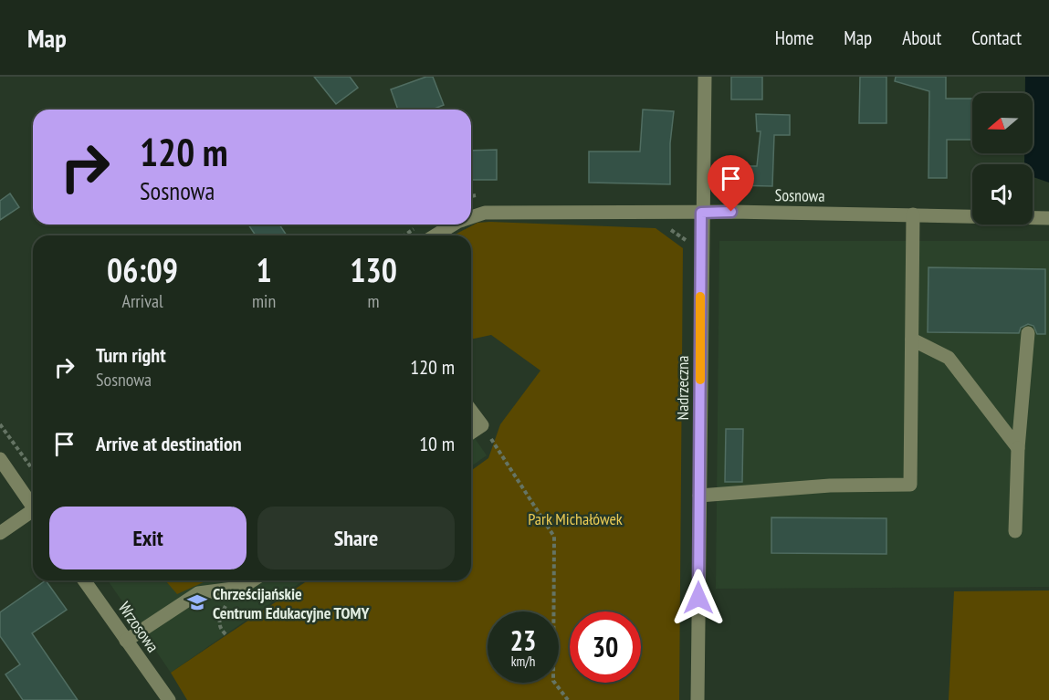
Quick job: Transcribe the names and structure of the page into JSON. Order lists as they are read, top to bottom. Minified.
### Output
{"streets":{"street":["Sosnowa","Nadrzeczna","Wrzosowa"]},"crossings":[["Sosnowa","Nadrzeczna"]],"parks":["Park Michałówek"],"places":{"school or university":["Chrześcijańskie Centrum Edukacyjne TOMY"]},"north":"left","page":{"header":"Map","nav":["Home","Map","About","Contact"],"turn":["120 m","Sosnowa"],"eta":["06:09","Arrival","1","min","130","m"],"list":[{"name":"Turn right","note":"Sosnowa","value":"120 m"},{"name":"Arrive at destination","value":"10 m"}],"buttons":["Exit","Share"],"speed":"23 km/h","limit":"30"}}
